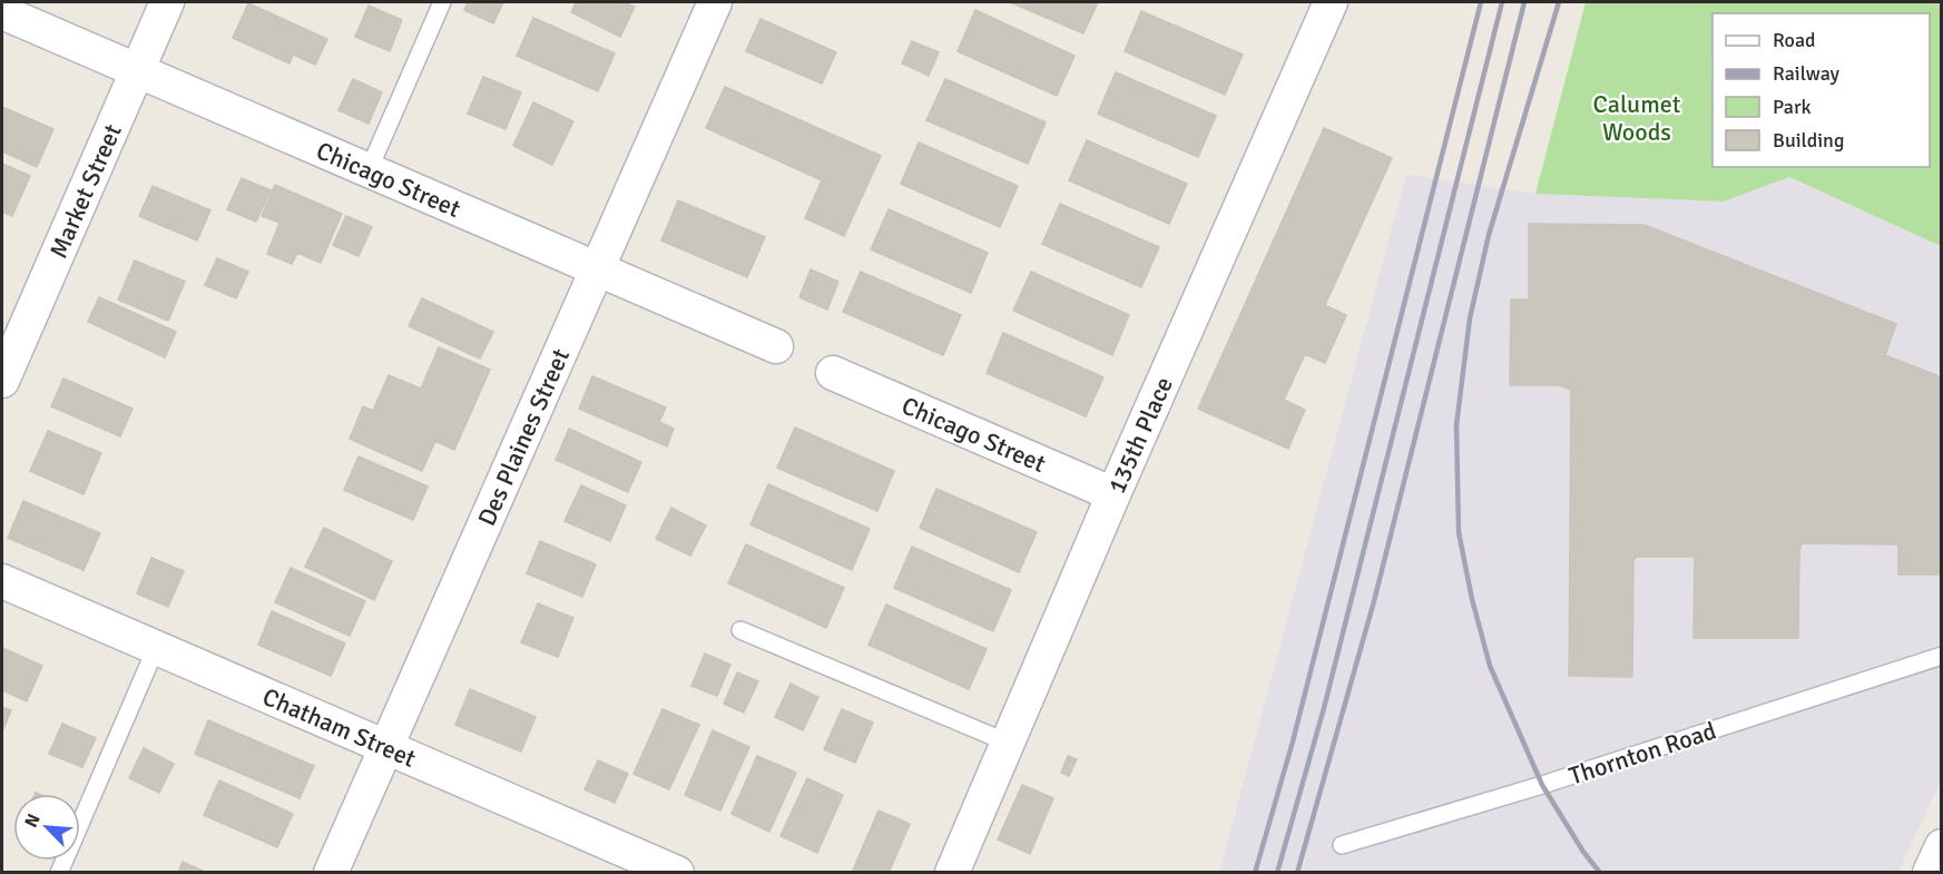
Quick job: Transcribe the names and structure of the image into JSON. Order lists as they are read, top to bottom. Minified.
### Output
{"streets":{"street":["Chicago Street","Market Street","Des Plaines Street","135th Place","Chatham Street"],"lane":["Thornton Road"]},"crossings":[["Chicago Street","Market Street"],["Chicago Street","Des Plaines Street"],["Chicago Street","135th Place"],["Des Plaines Street","Chatham Street"]],"parks":["Calumet Woods"],"legend":["Road","Railway","Park","Building"],"north":"top left"}
